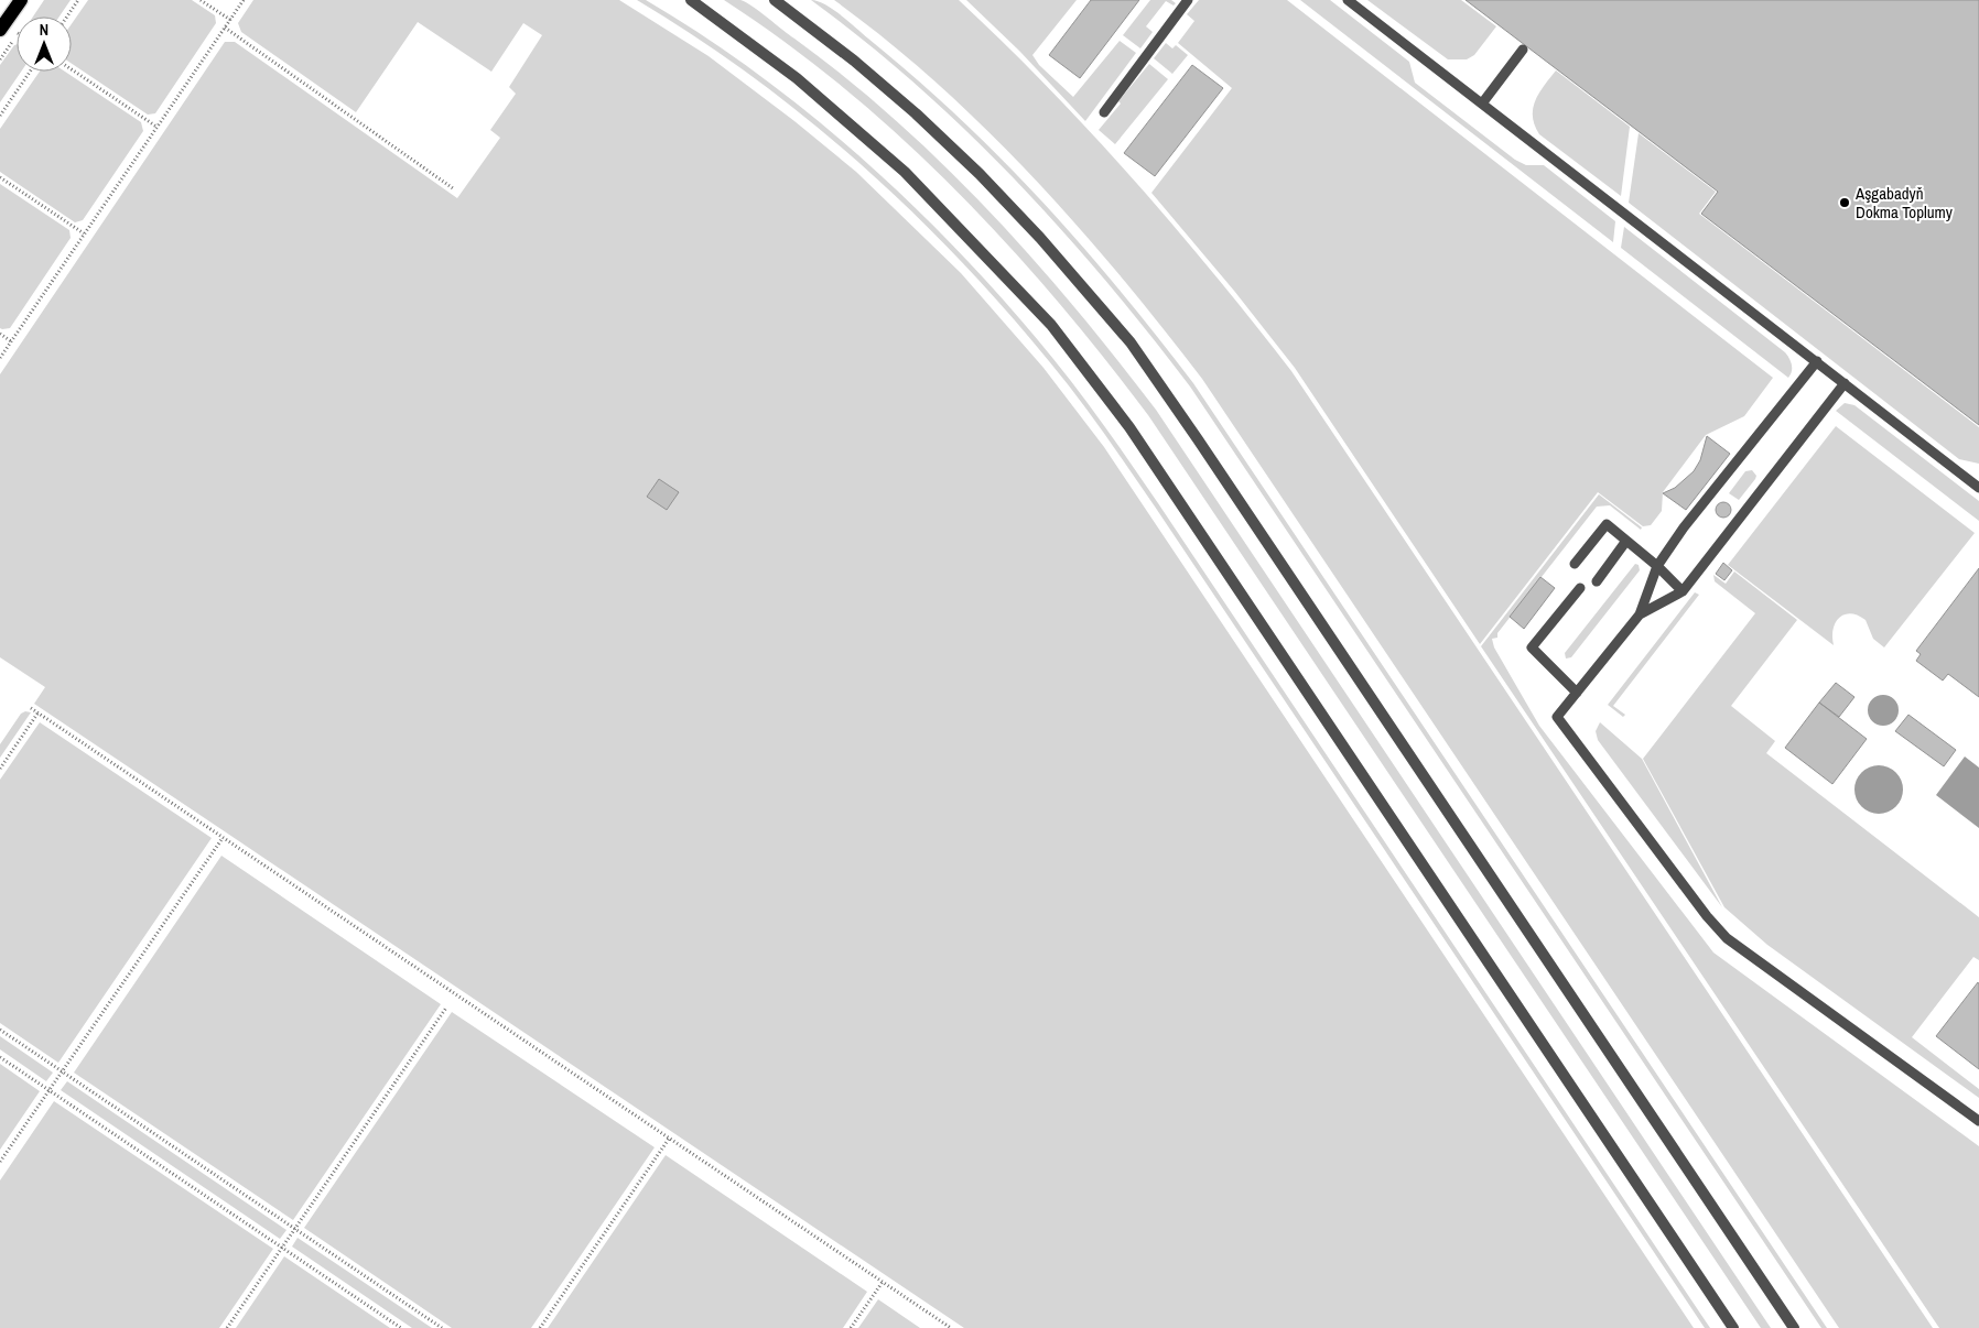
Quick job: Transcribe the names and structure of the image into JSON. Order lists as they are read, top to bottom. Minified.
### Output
{"places":["Aşgabadyň Dokma Toplumy"],"north":"top"}
